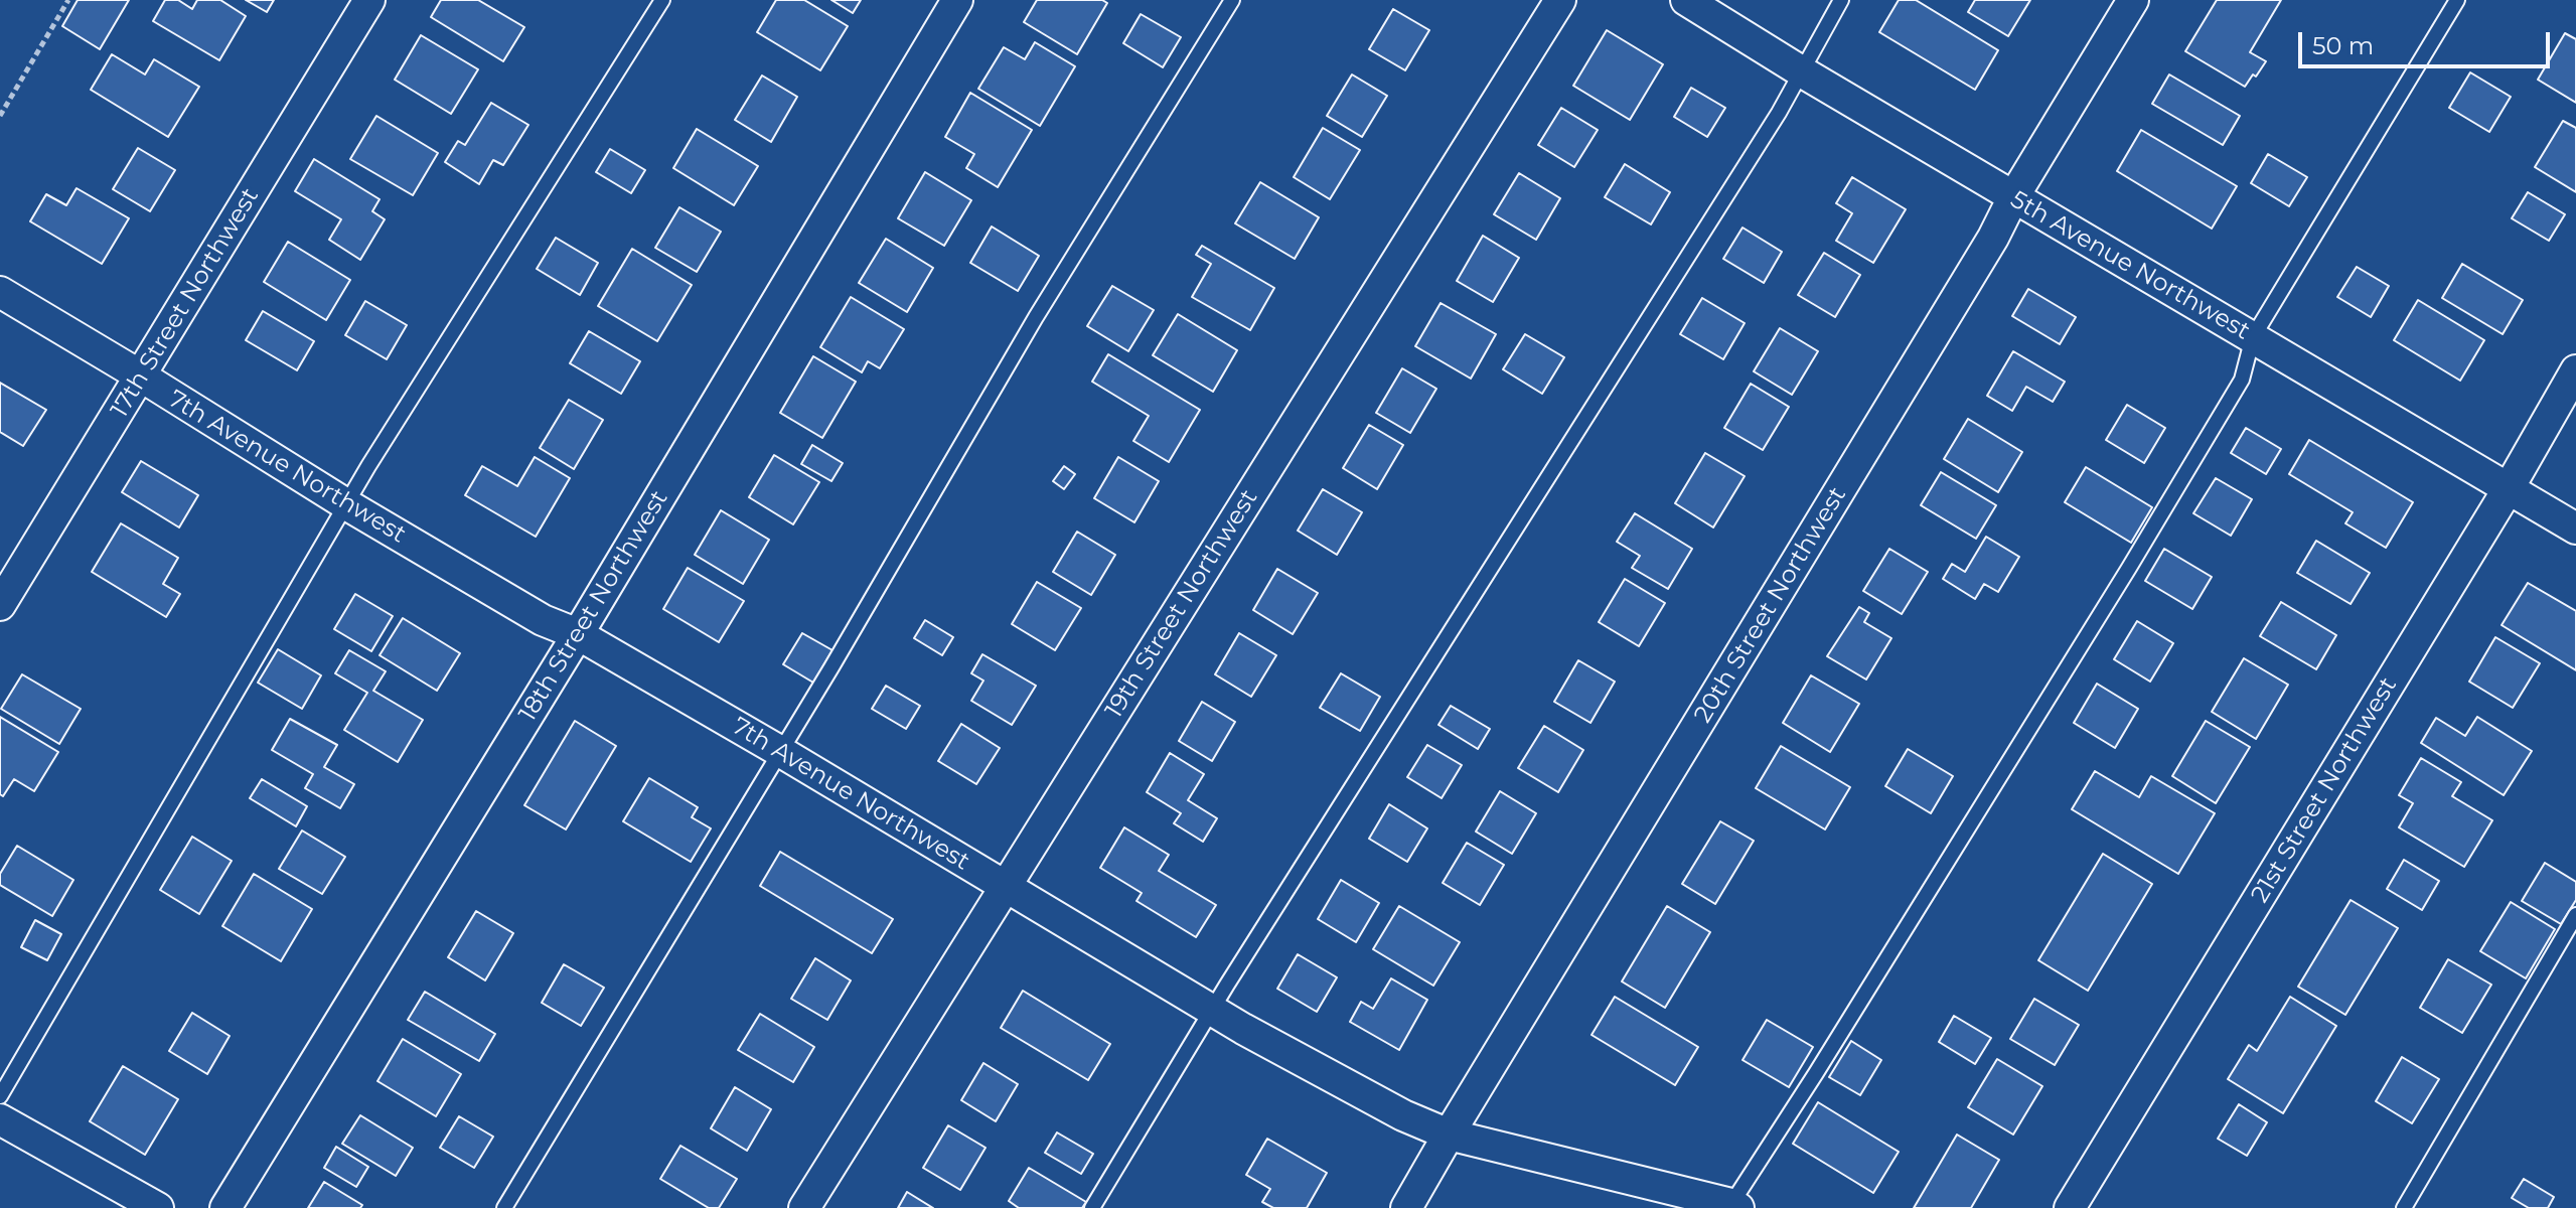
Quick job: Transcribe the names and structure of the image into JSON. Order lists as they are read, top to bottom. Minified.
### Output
{"streets":{"street":["5th Avenue Northwest","17th Street Northwest","7th Avenue Northwest","19th Street Northwest","20th Street Northwest","18th Street Northwest","21st Street Northwest"]},"crossings":[["5th Avenue Northwest","20th Street Northwest"],["5th Avenue Northwest","21st Street Northwest"],["17th Street Northwest","7th Avenue Northwest"],["7th Avenue Northwest","19th Street Northwest"],["7th Avenue Northwest","20th Street Northwest"],["7th Avenue Northwest","18th Street Northwest"]],"scale_bar":"50 m"}
